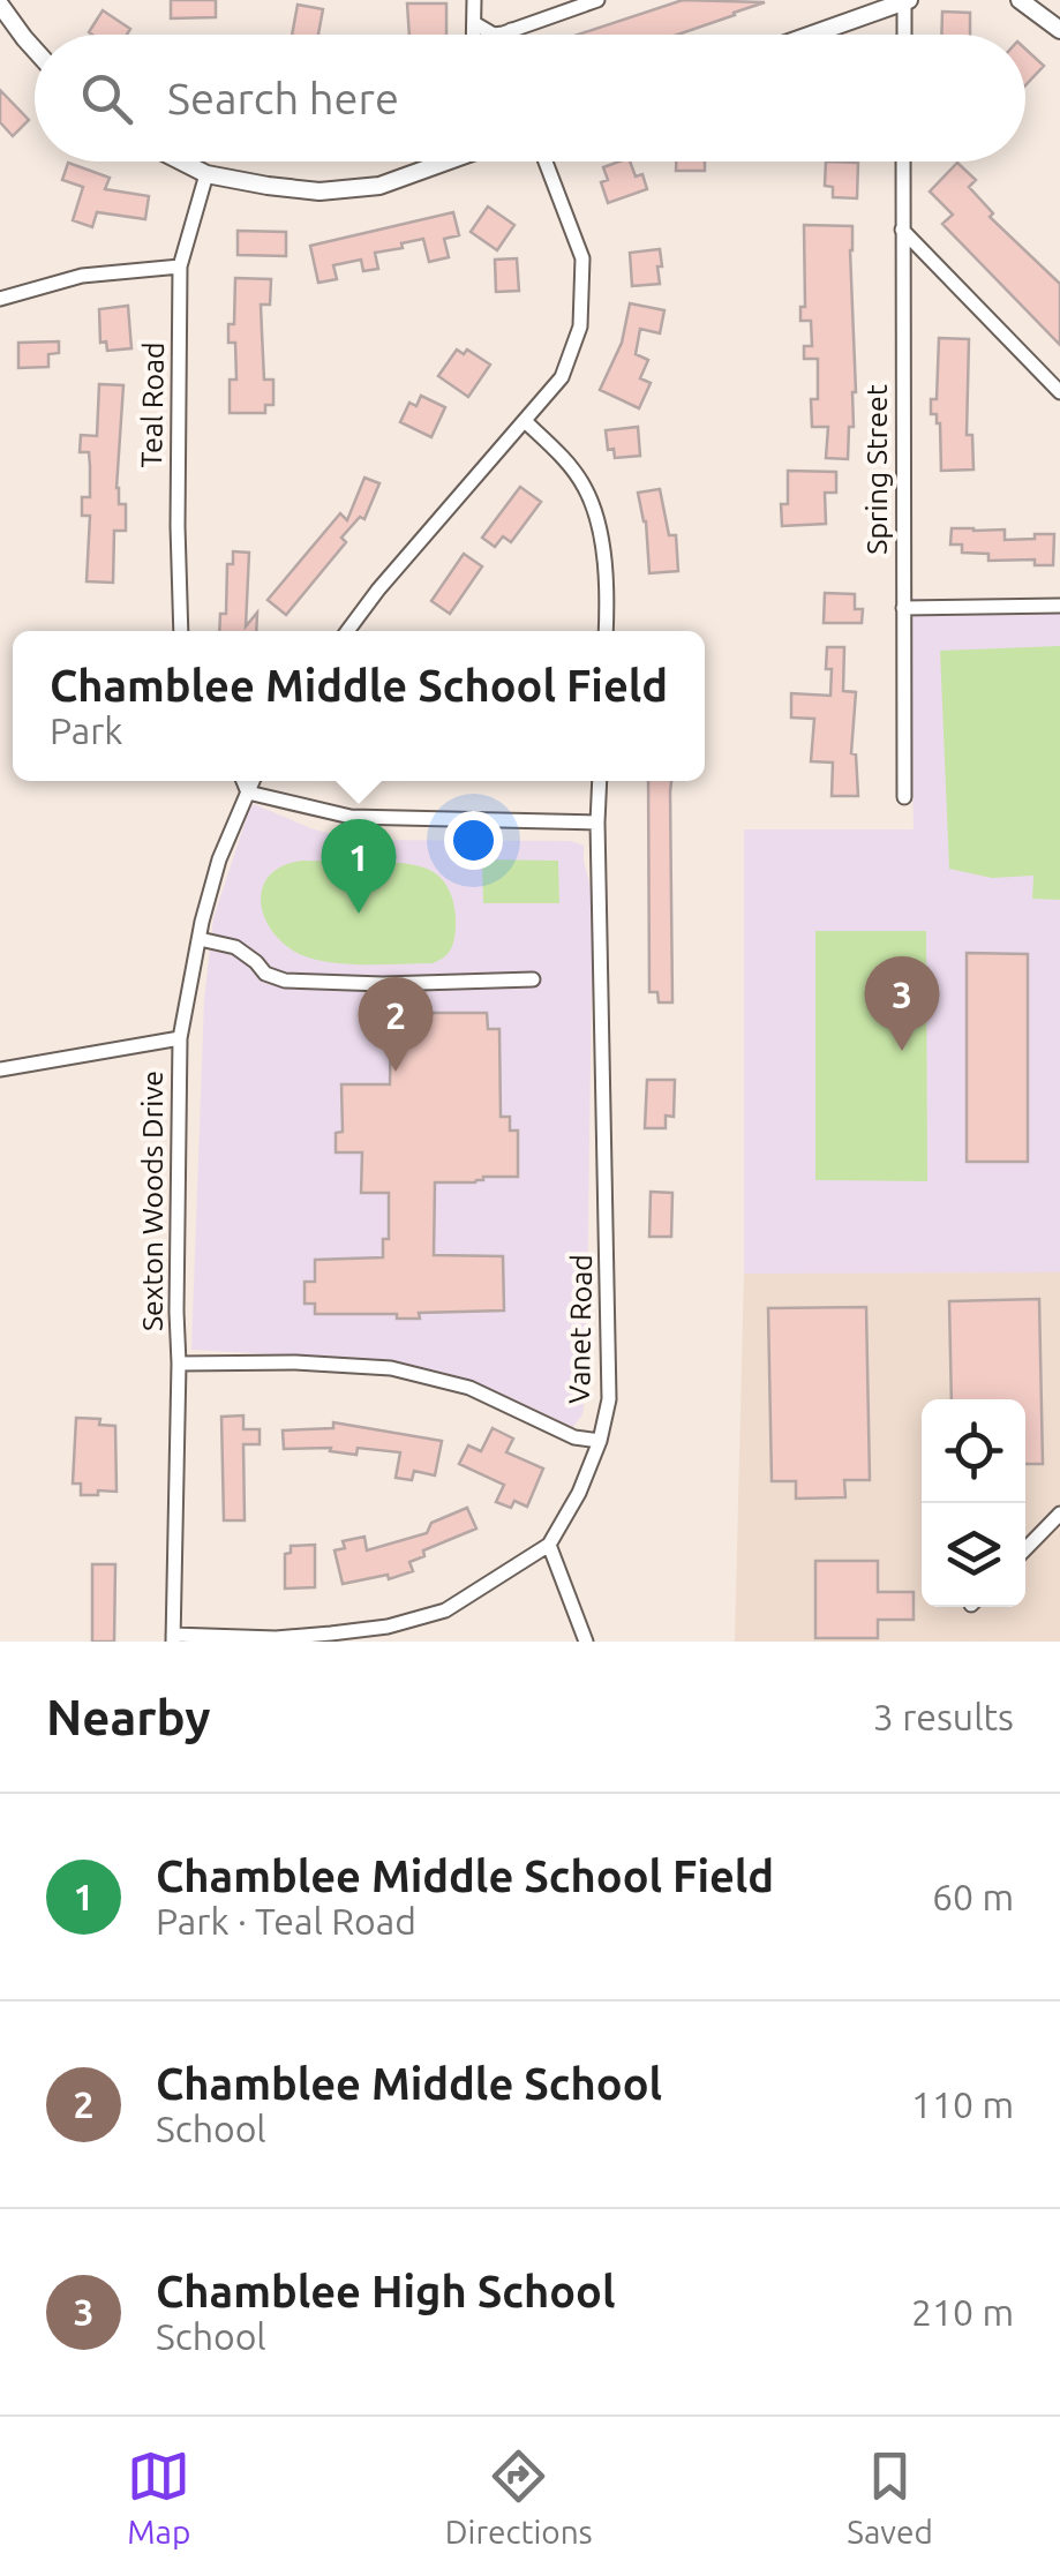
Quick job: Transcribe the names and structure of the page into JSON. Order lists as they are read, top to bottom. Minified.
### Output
{"streets":{"street":["Teal Road","Spring Street","Sexton Woods Drive","Vanet Road"]},"crossings":[["Sexton Woods Drive","Vanet Road"]],"page":{"search":"Search here","popup":["Chamblee Middle School Field","Park"],"pins":["1","3","2"],"heading":["Nearby","3 results"],"list":[{"mark":"1","name":"Chamblee Middle School Field","note":"Park · Teal Road","value":"60 m"},{"mark":"2","name":"Chamblee Middle School","note":"School","value":"110 m"},{"mark":"3","name":"Chamblee High School","note":"School","value":"210 m"}],"nav":["Map","Directions","Saved"]}}
